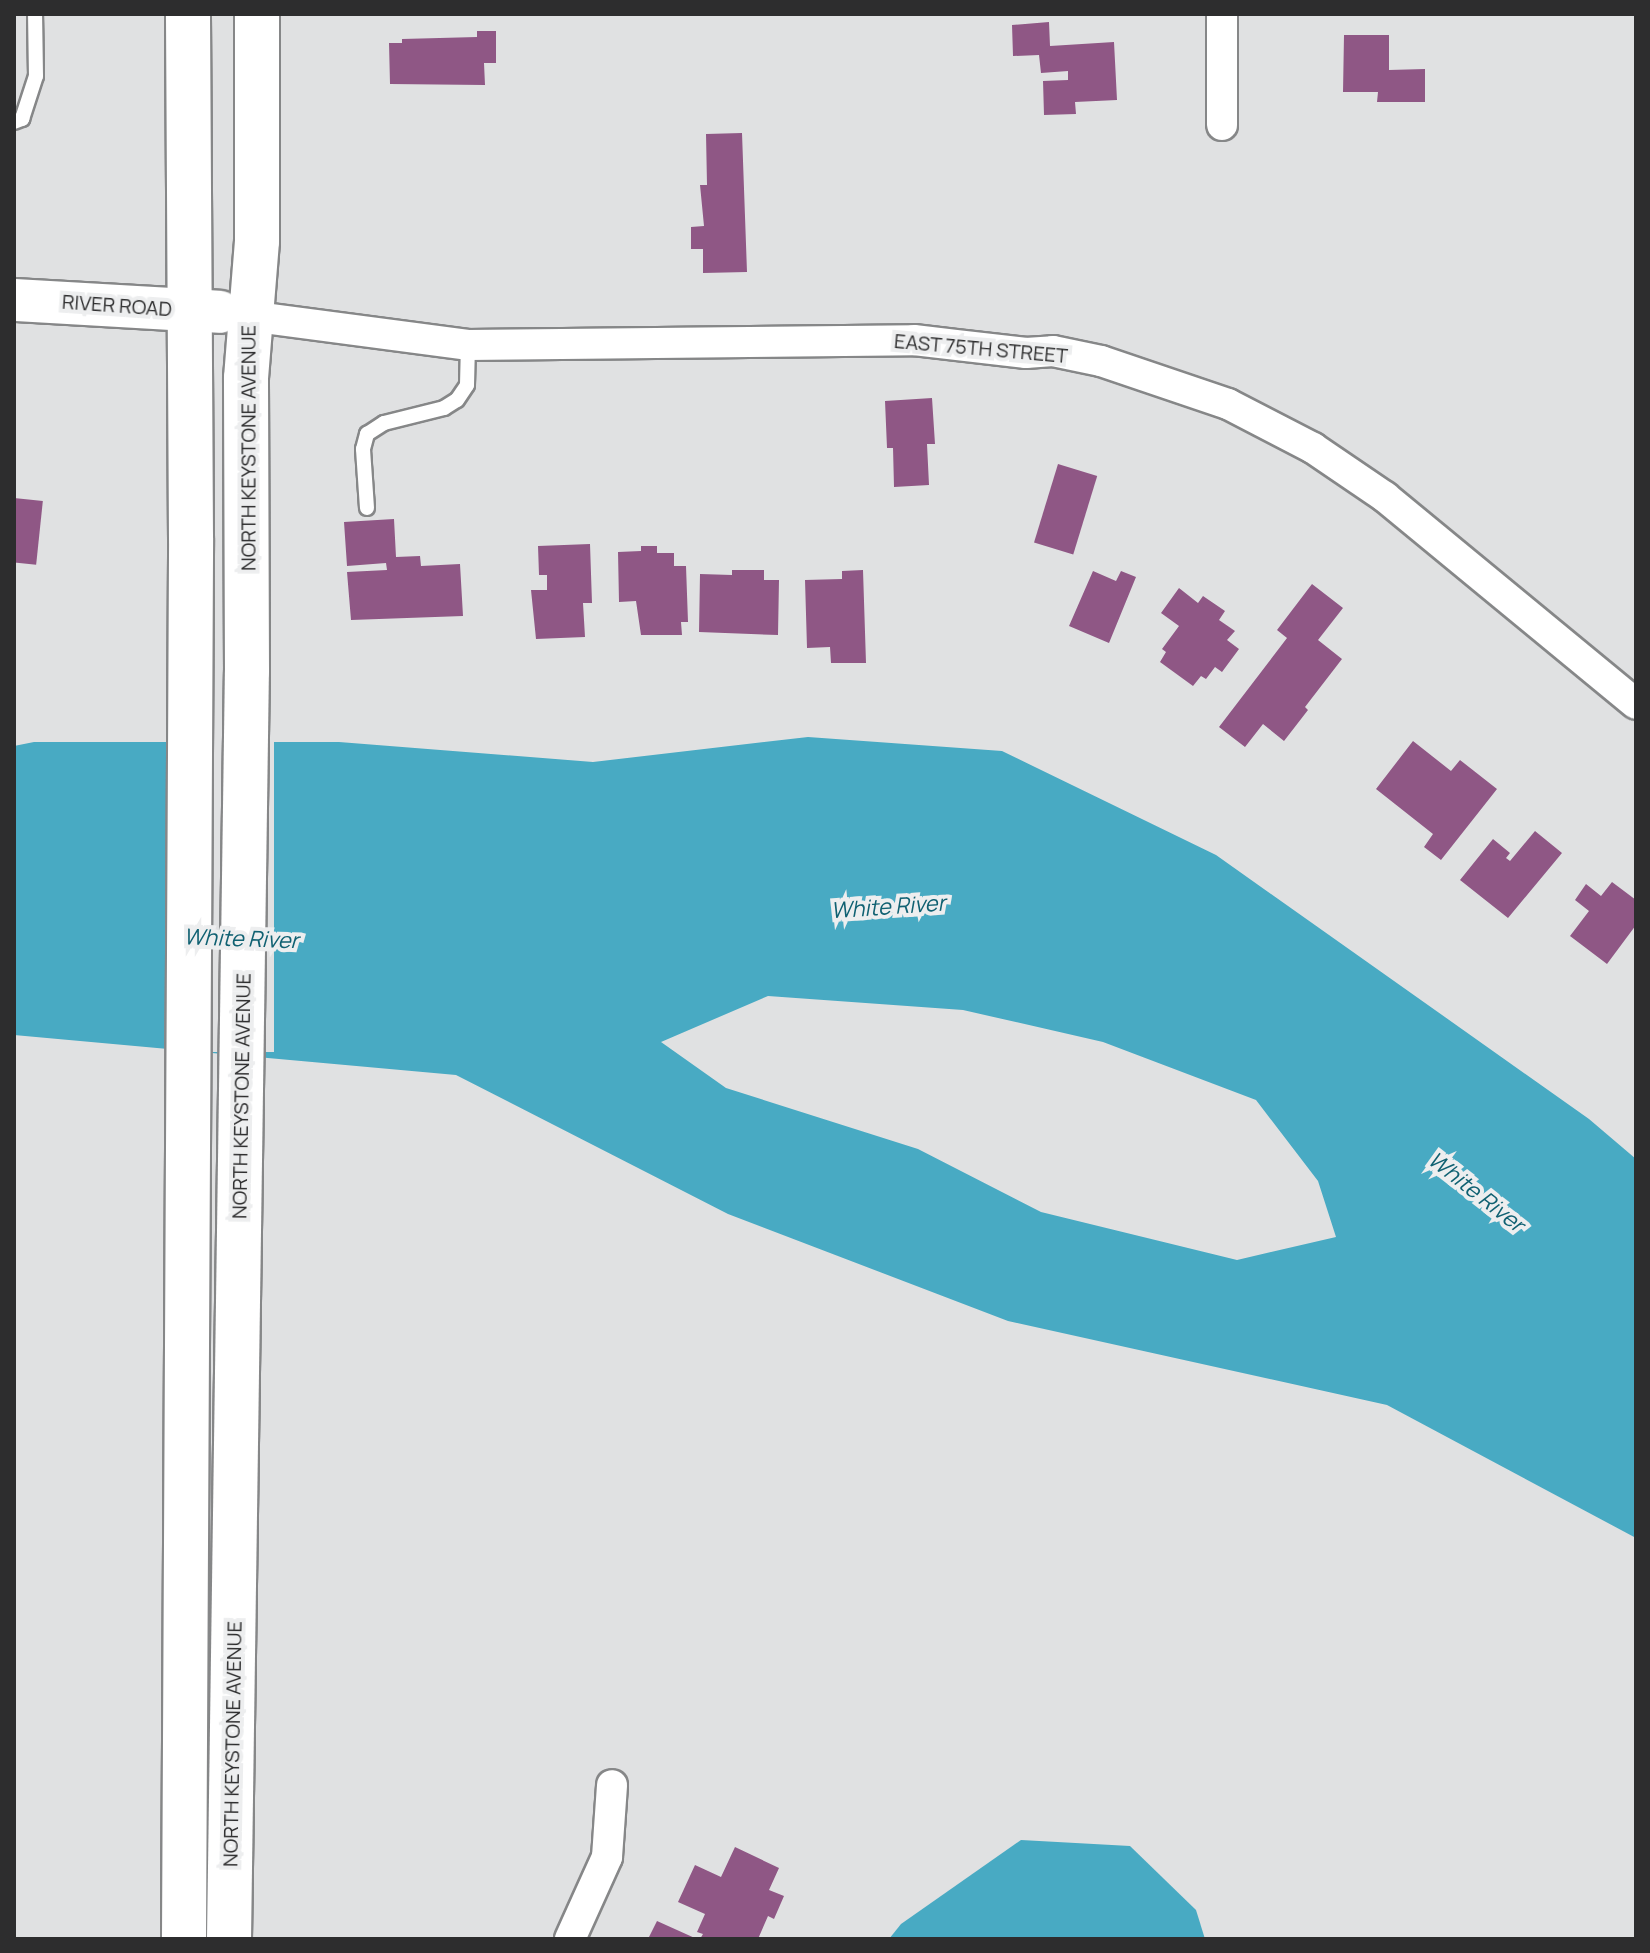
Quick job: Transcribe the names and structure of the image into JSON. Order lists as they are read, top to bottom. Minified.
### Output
{"streets":{"main road":["NORTH KEYSTONE AVENUE"],"street":["RIVER ROAD","EAST 75TH STREET"]},"crossings":[["RIVER ROAD","EAST 75TH STREET"],["RIVER ROAD","NORTH KEYSTONE AVENUE"],["EAST 75TH STREET","NORTH KEYSTONE AVENUE"]],"water":["White River"]}
